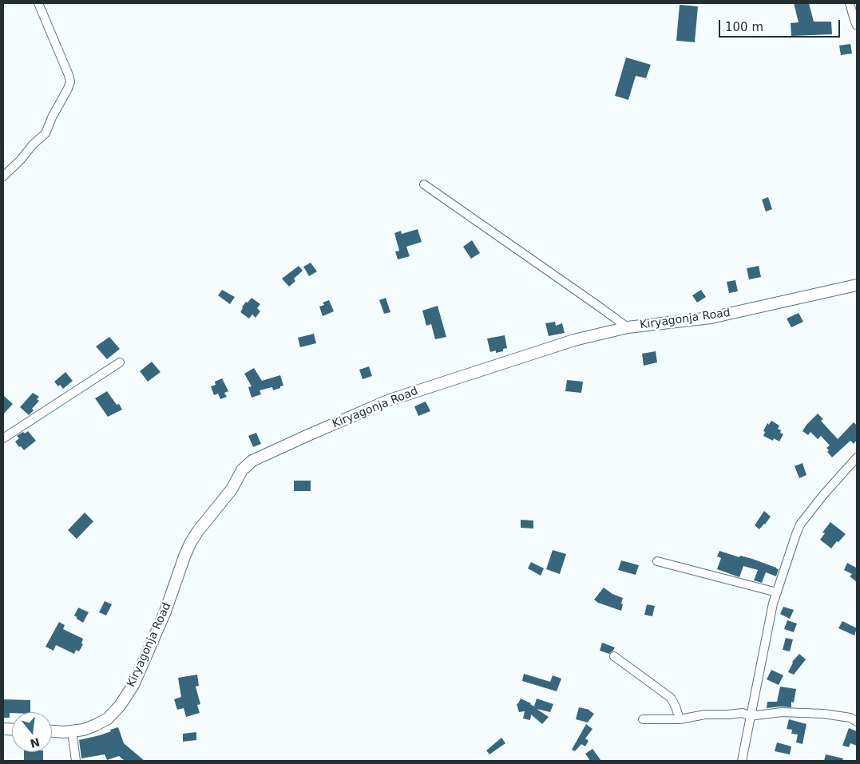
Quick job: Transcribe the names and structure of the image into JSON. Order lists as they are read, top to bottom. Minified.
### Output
{"streets":{"street":["Kiryagonja Road"]},"scale_bar":"100 m","north":"bottom"}
